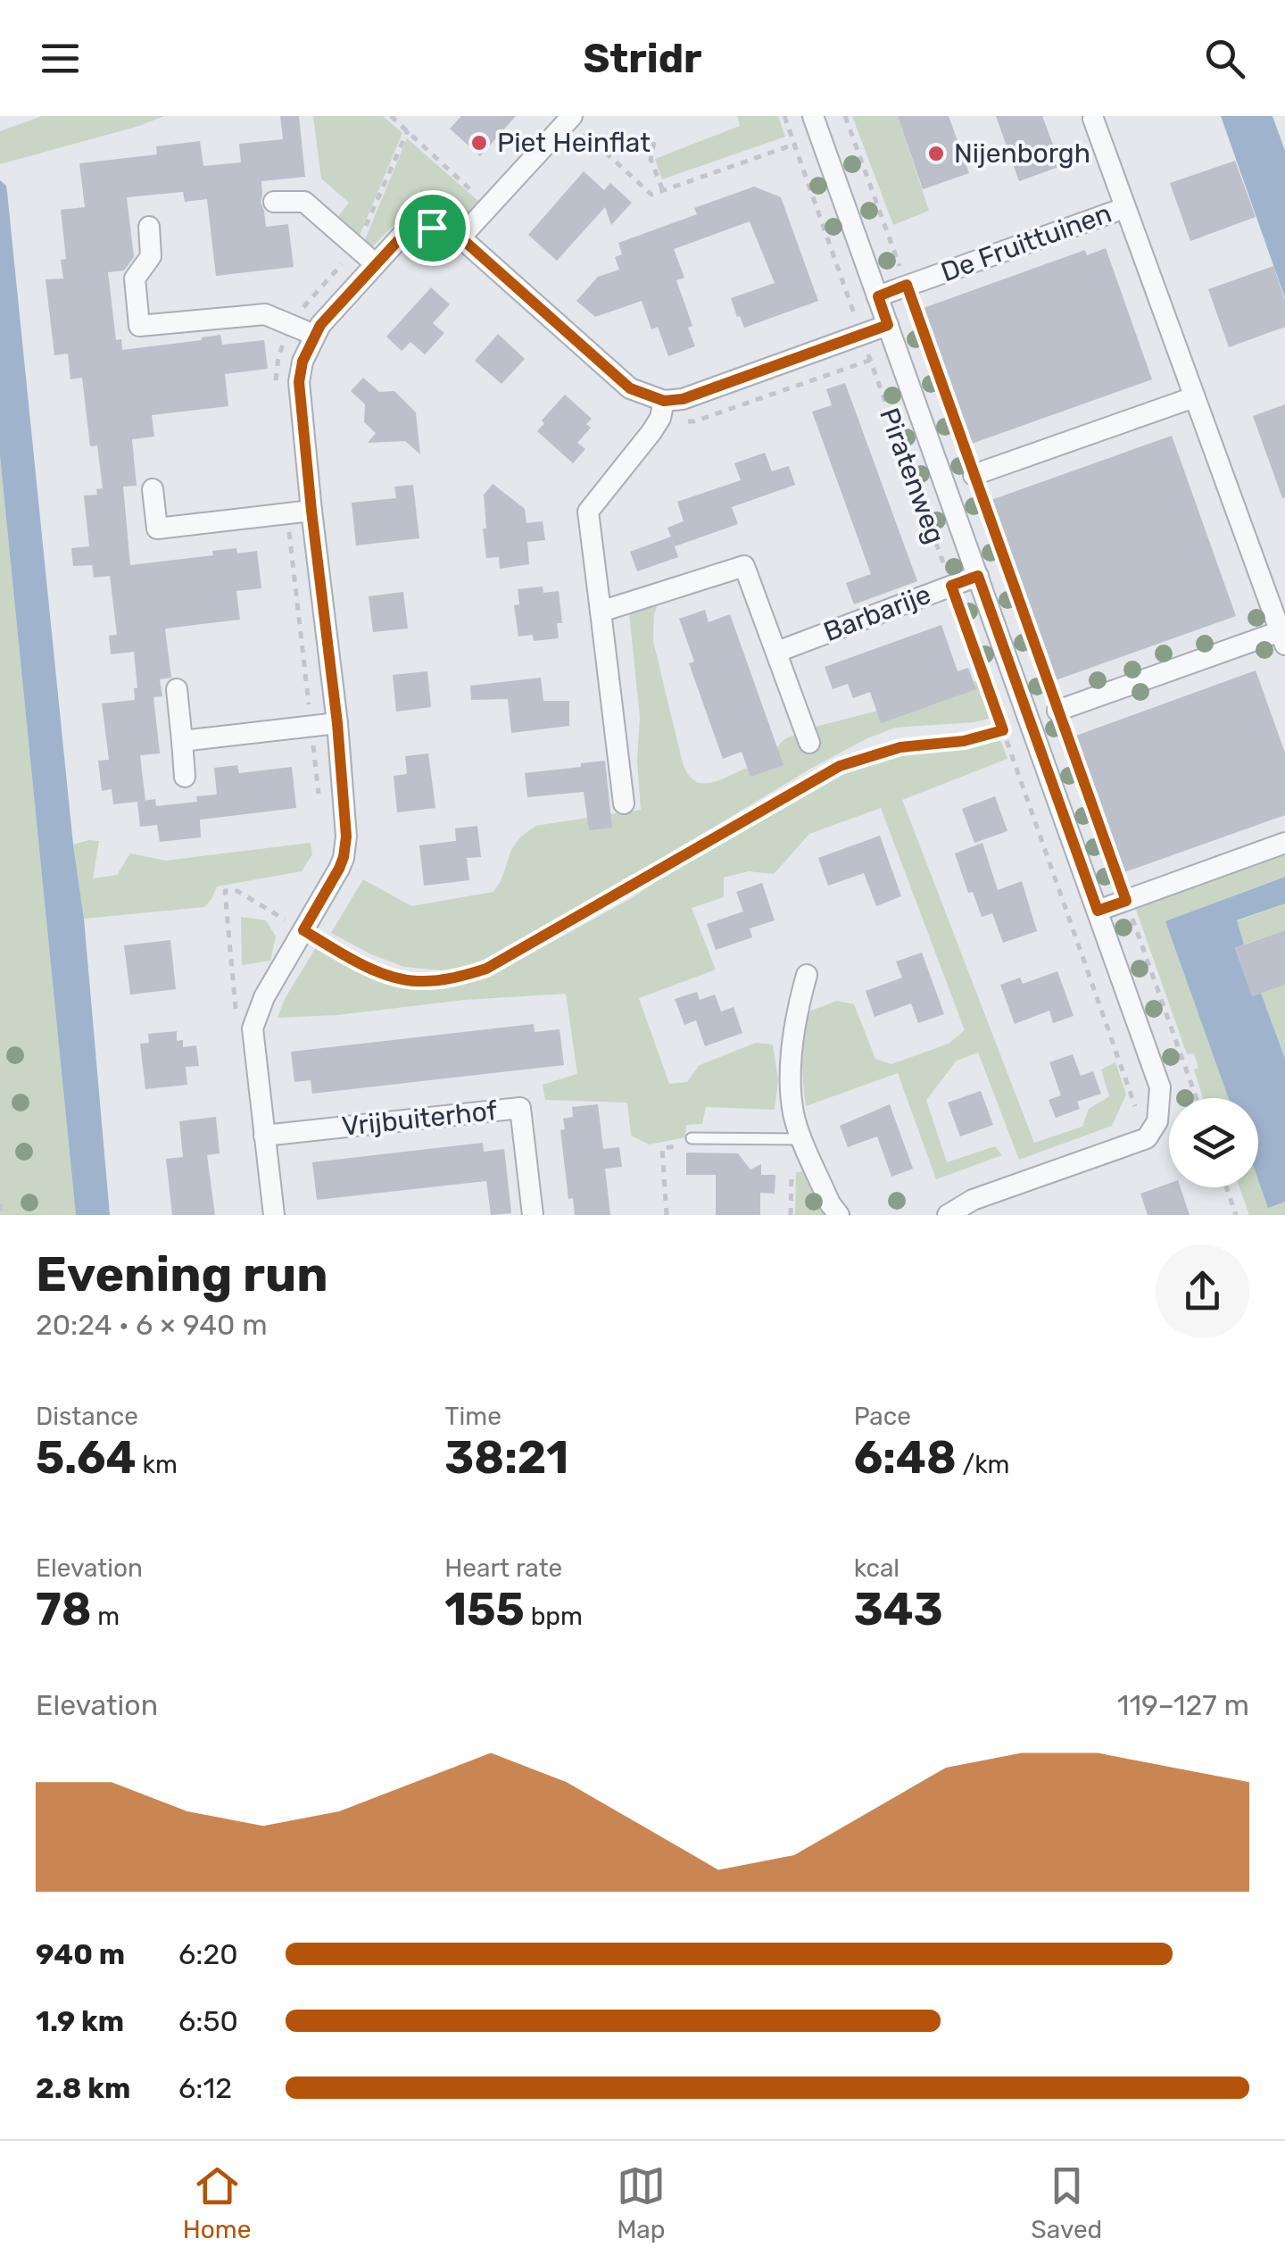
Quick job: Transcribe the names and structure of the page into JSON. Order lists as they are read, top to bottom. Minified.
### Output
{"streets":{"street":["De Fruittuinen","Piratenweg","Barbarije","Vrijbuiterhof"]},"crossings":[["De Fruittuinen","Piratenweg"],["Piratenweg","Barbarije"]],"places":["Piet Heinflat","Nijenborgh"],"page":{"header":"Stridr","heading":["Evening run","20:24 · 6 × 940 m"],"stats":[["Distance","5.64 km"],["Time","38:21"],["Pace","6:48 /km"],["Elevation","78 m"],["Heart rate","155 bpm"],["kcal","343"]],"chart":["Elevation","119–127 m"],"list":[{"name":"940 m","note":"6:20"},{"name":"1.9 km","note":"6:50"},{"name":"2.8 km","note":"6:12"}],"tabs":["Home","Map","Saved"]}}
